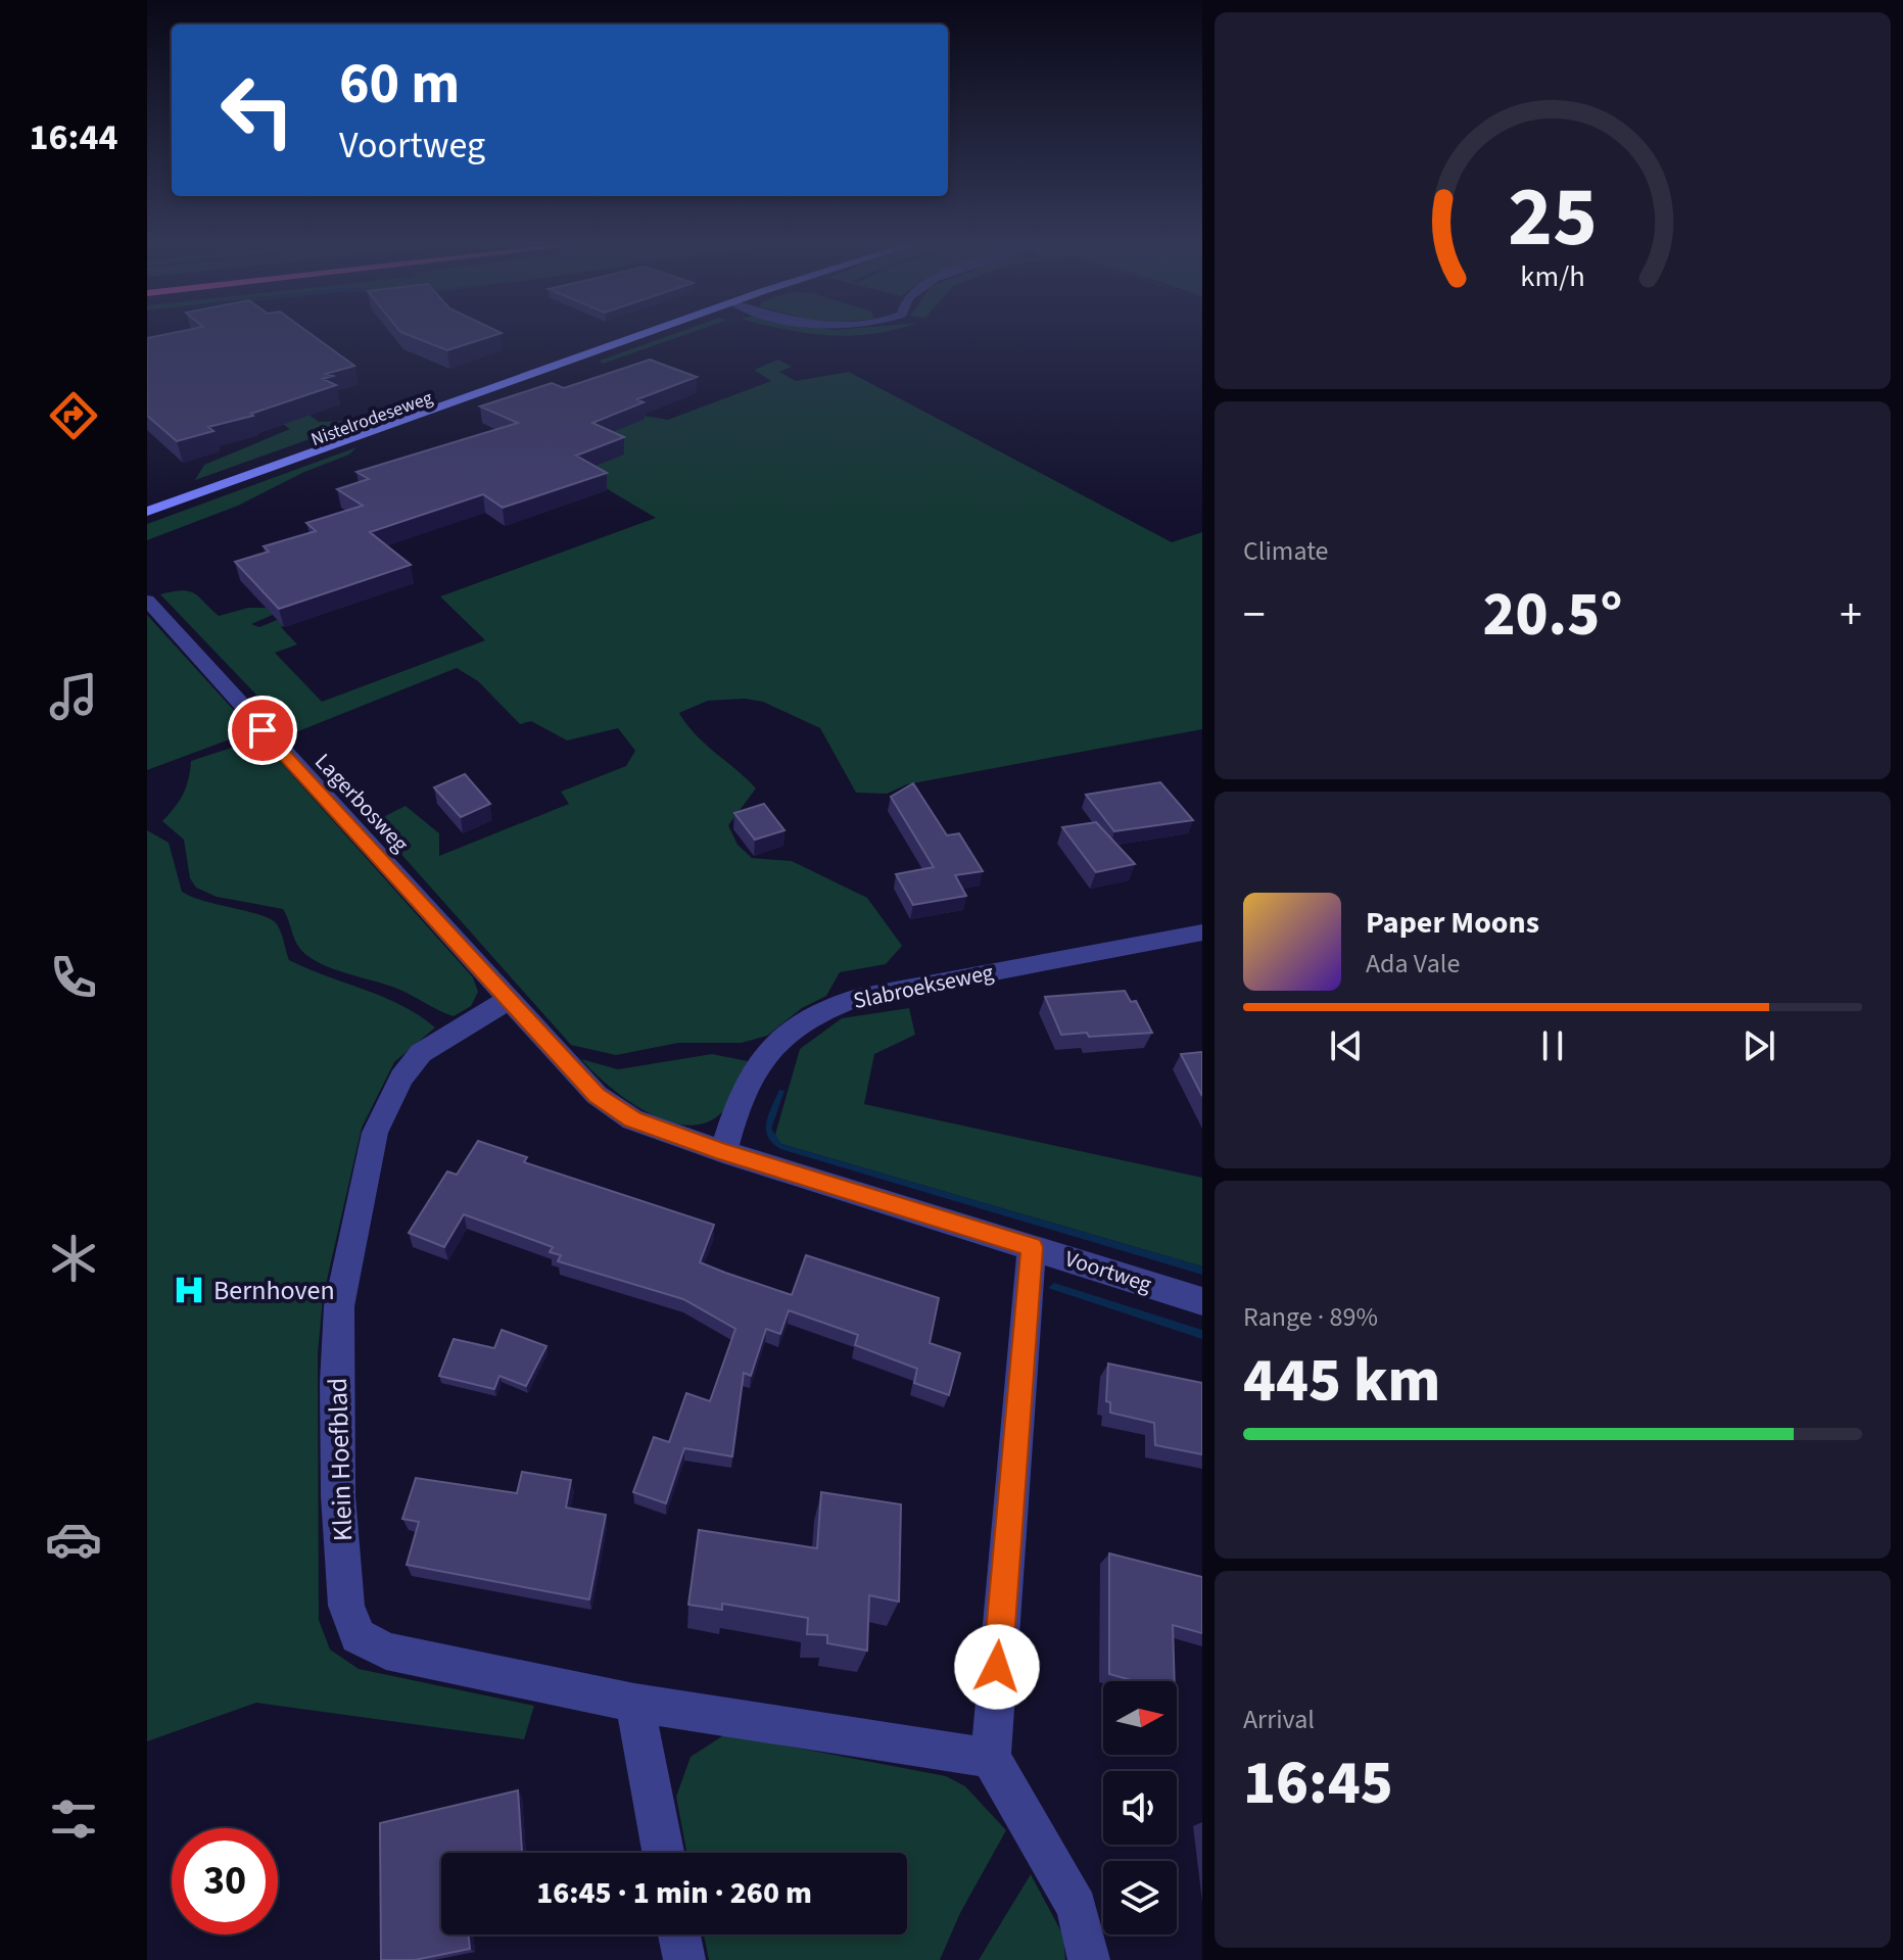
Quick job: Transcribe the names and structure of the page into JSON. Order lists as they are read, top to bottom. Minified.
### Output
{"streets":{"street":["Nistelrodeseweg","Lagerbosweg","Slabroekseweg","Voortweg","Klein Hoefblad"]},"crossings":[["Lagerbosweg","Voortweg"],["Lagerbosweg","Klein Hoefblad"],["Slabroekseweg","Voortweg"],["Voortweg","Klein Hoefblad"]],"places":{"hospital":["Bernhoven"]},"north":"right","page":{"tabs":"16:44","turn":["60 m","Voortweg"],"tile":["Climate",["Range · 89%","445 km"],["Arrival","16:45"]],"heat":["−","20.5°","+"],"song":["Paper Moons","Ada Vale"],"limit":"30","trip":"16:45 · 1 min · 260 m","gauge":["25","km/h"]}}
